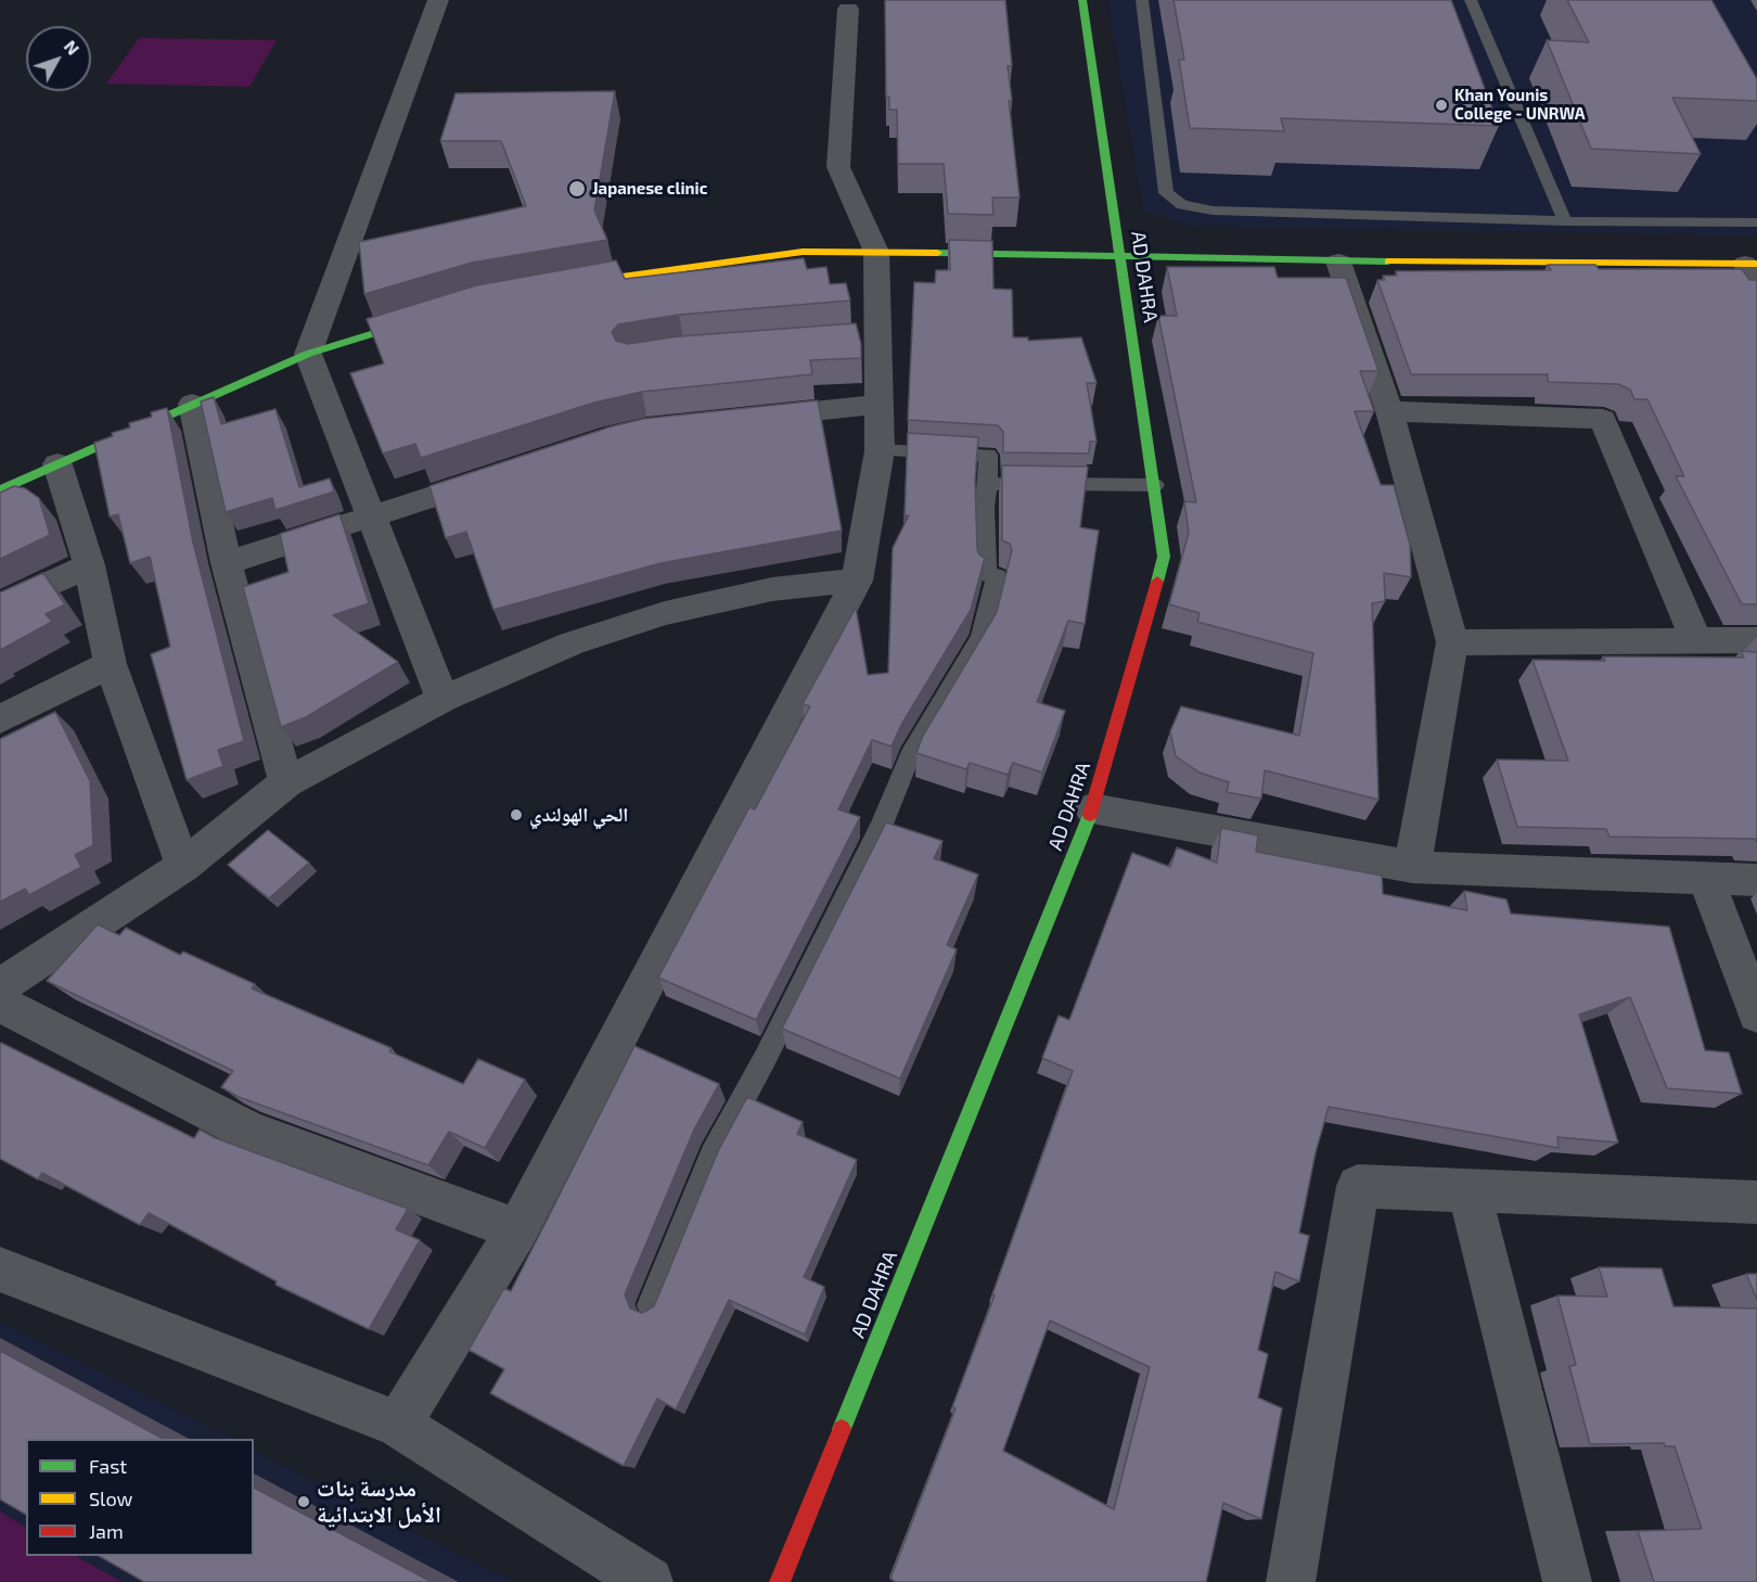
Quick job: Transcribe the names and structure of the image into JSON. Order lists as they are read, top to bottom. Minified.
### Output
{"streets":{"street":["AD DAHRA"]},"places":["Khan Younis College - UNRWA","Japanese clinic","الحي الهولندي","مدرسة بنات الأمل الابتدائية"],"legend":["Fast","Slow","Jam"],"north":"top right"}
